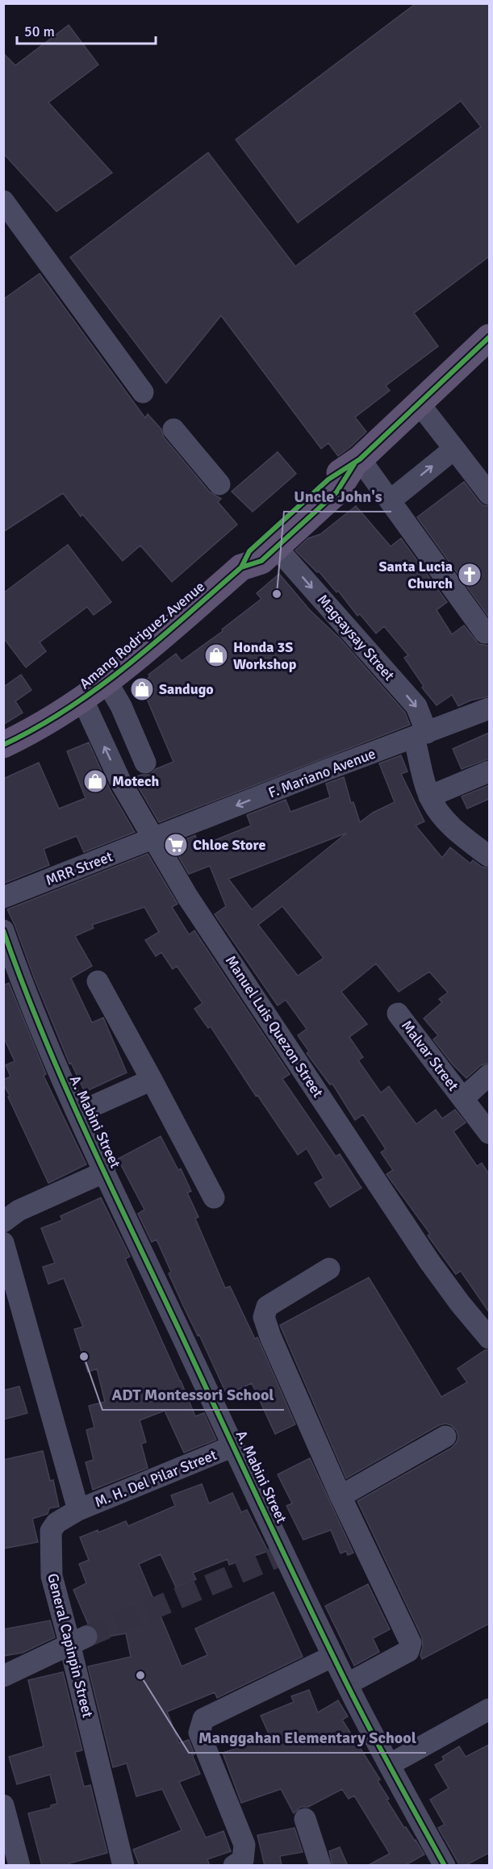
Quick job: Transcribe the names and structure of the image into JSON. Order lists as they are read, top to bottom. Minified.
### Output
{"streets":{"main road":["Amang Rodriguez Avenue"],"street":["Magsaysay Street","F. Mariano Avenue","MRR Street","Manuel Luis Quezon Street","Malvar Street","A. Mabini Street","M. H. Del Pilar Street","General Capinpin Street"]},"crossings":[["Amang Rodriguez Avenue","Magsaysay Street"],["Amang Rodriguez Avenue","Manuel Luis Quezon Street"],["Magsaysay Street","F. Mariano Avenue"],["F. Mariano Avenue","MRR Street"],["F. Mariano Avenue","Manuel Luis Quezon Street"],["MRR Street","Manuel Luis Quezon Street"],["A. Mabini Street","M. H. Del Pilar Street"],["M. H. Del Pilar Street","General Capinpin Street"]],"one_way":["F. Mariano Avenue"],"places":{"church":["Santa Lucia Church"],"other":["Uncle John's","ADT Montessori School","Manggahan Elementary School"],"shop":["Honda 3S Workshop","Sandugo","Motech"],"supermarket":["Chloe Store"]},"scale_bar":"50 m"}
